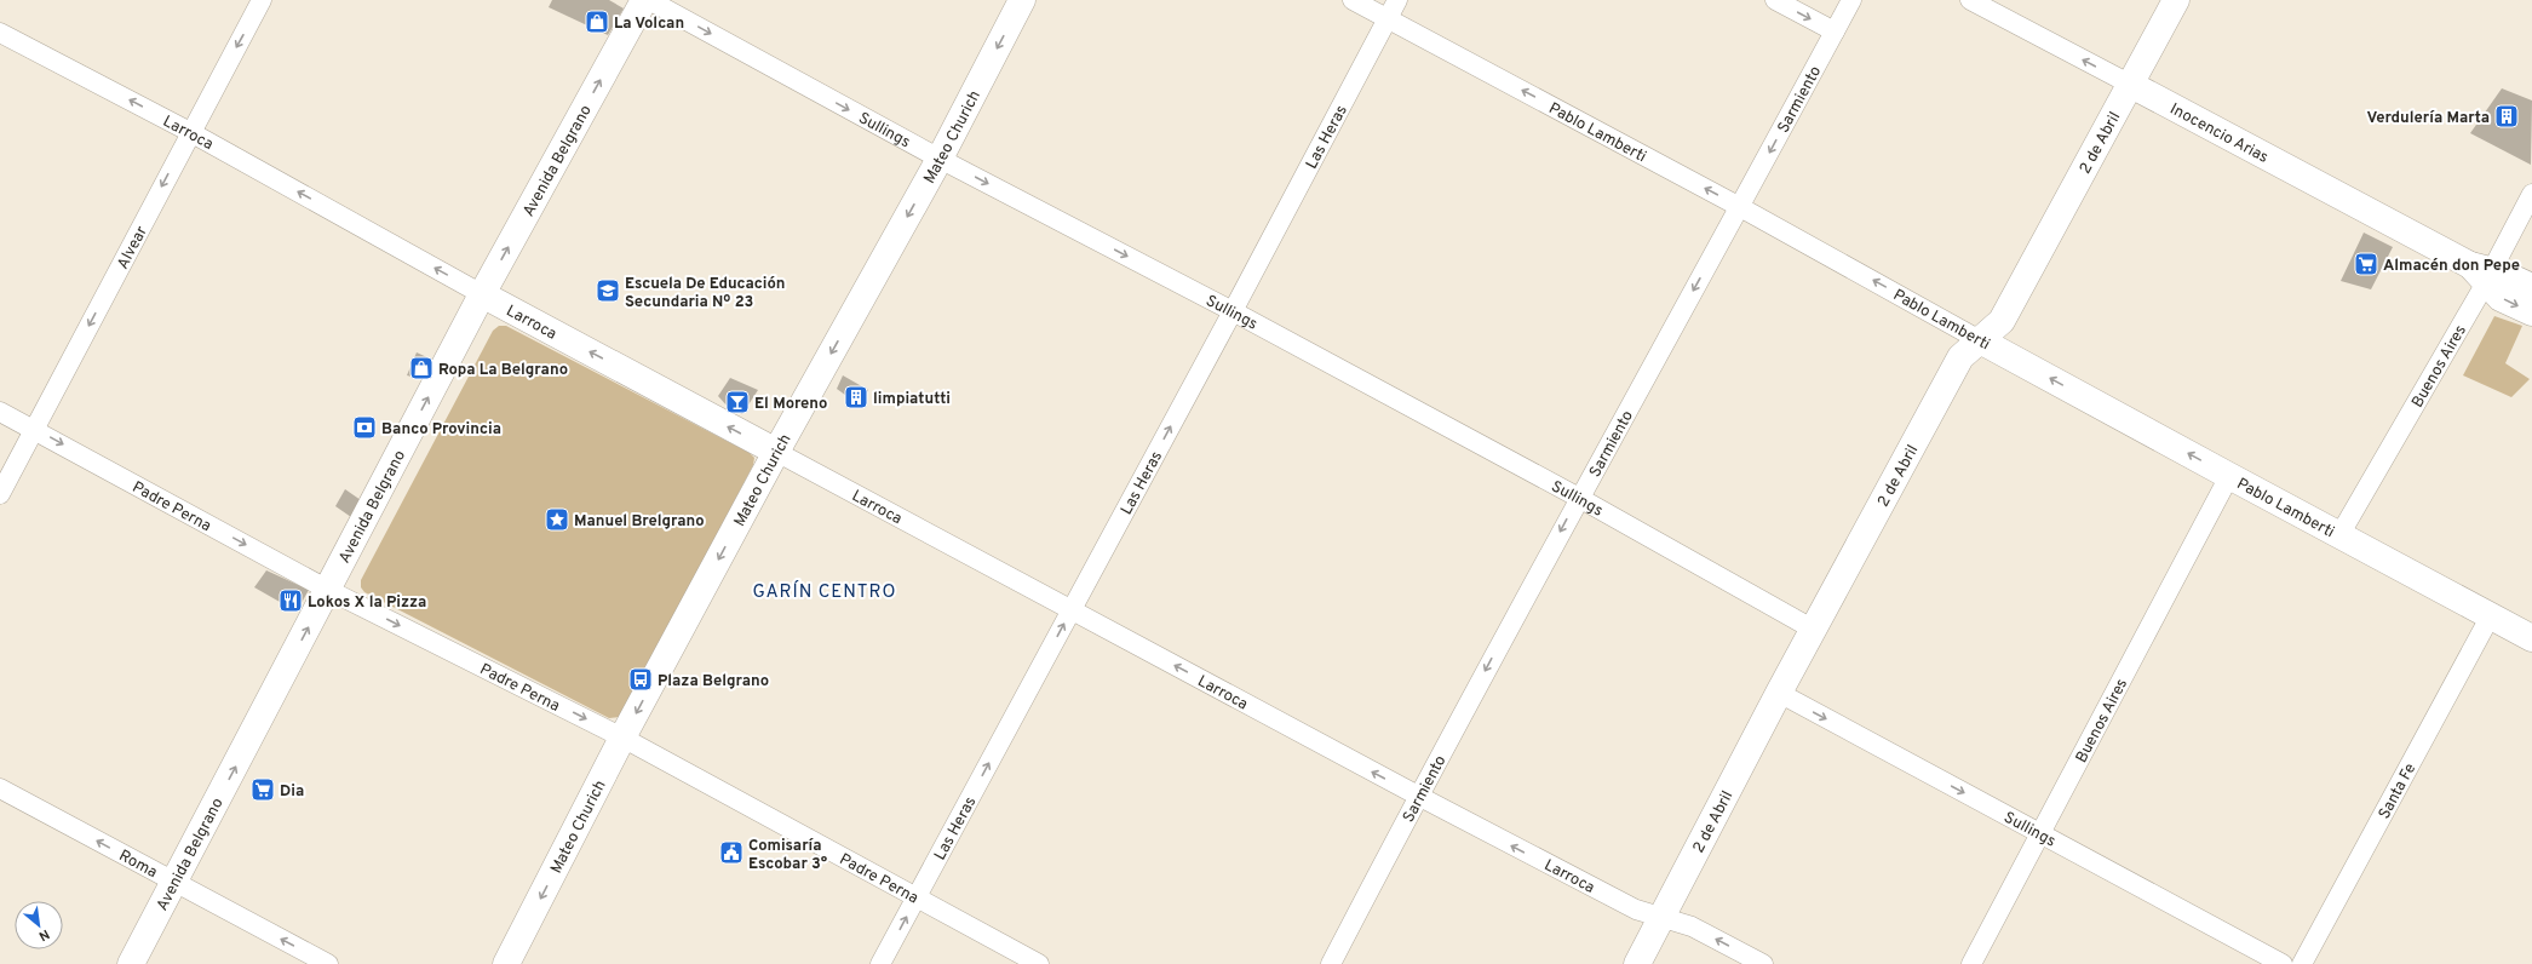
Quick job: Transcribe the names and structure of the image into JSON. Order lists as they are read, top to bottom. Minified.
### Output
{"streets":{"street":["Sarmiento","Sullings","Pablo Lamberti","Larroca","Inocencio Arias","Mateo Churich","Las Heras","2 de Abril","Avenida Belgrano","Alvear","Buenos Aires","Padre Perna","Santa Fe","Roma"]},"crossings":[["Sarmiento","Sullings"],["Sarmiento","Pablo Lamberti"],["Sarmiento","Larroca"],["Sullings","Mateo Churich"],["Sullings","Las Heras"],["Sullings","2 de Abril"],["Sullings","Buenos Aires"],["Pablo Lamberti","Las Heras"],["Pablo Lamberti","2 de Abril"],["Pablo Lamberti","Buenos Aires"],["Pablo Lamberti","Santa Fe"],["Larroca","Mateo Churich"],["Larroca","Las Heras"],["Larroca","2 de Abril"],["Larroca","Avenida Belgrano"],["Larroca","Alvear"],["Inocencio Arias","2 de Abril"],["Inocencio Arias","Buenos Aires"],["Mateo Churich","Padre Perna"],["Las Heras","Padre Perna"],["Avenida Belgrano","Padre Perna"],["Avenida Belgrano","Roma"],["Alvear","Padre Perna"]],"one_way":["Sarmiento","Sullings","Pablo Lamberti","Larroca","Mateo Churich","Las Heras","Avenida Belgrano","Alvear","Padre Perna","Roma"],"districts":["GARÍN CENTRO"],"places":{"shop":["La Volcan","Ropa La Belgrano"],"building":["Verdulería Marta","limpiatutti"],"supermarket":["Almacén don Pepe","Dia"],"school or university":["Escuela De Educación Secundaria Nº 23"],"bar":["El Moreno"],"bank":["Banco Provincia"],"place":["Manuel Brelgrano"],"restaurant":["Lokos X la Pizza"],"bus stop":["Plaza Belgrano"],"public building":["Comisaría Escobar 3°"]},"north":"bottom right"}
